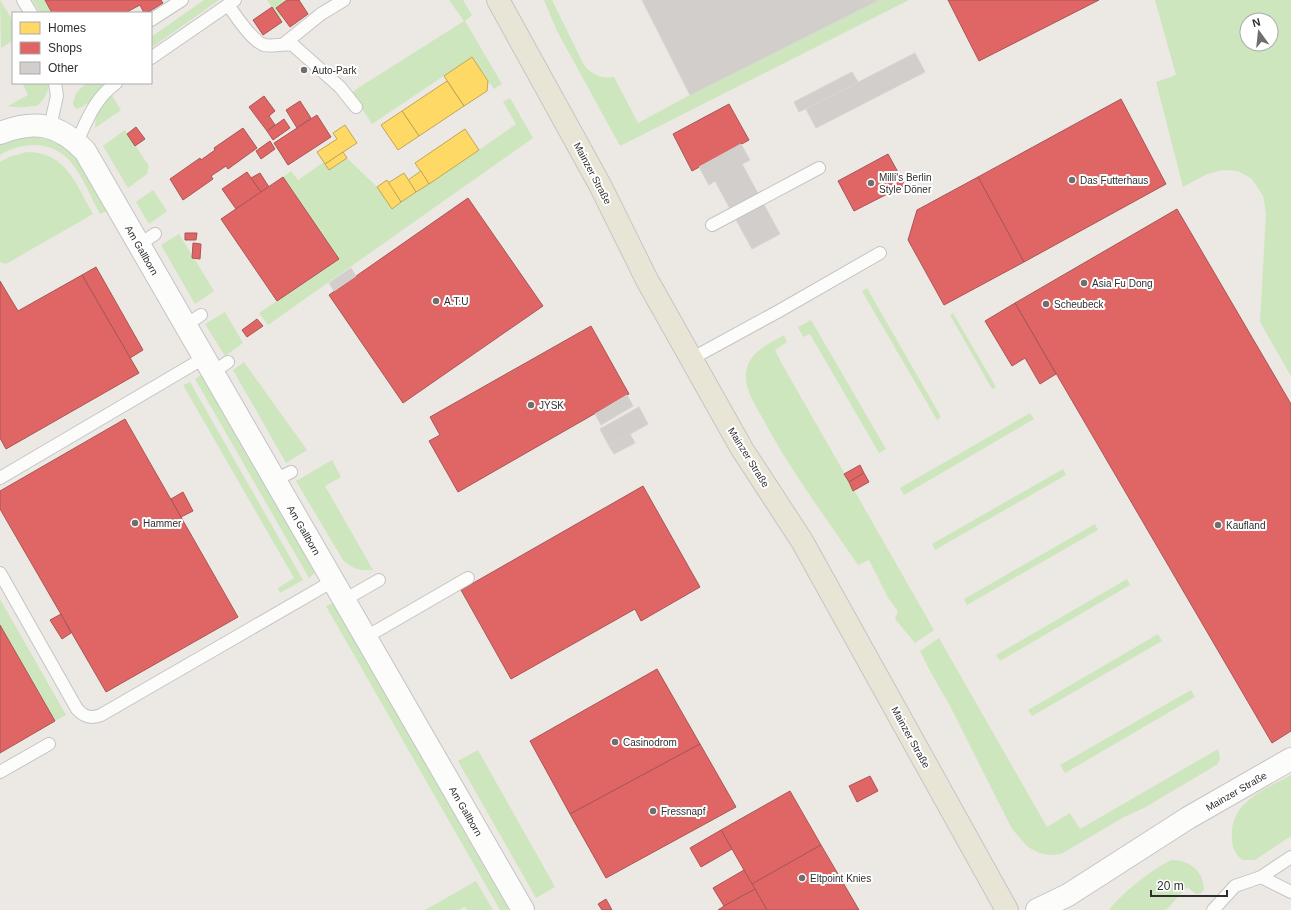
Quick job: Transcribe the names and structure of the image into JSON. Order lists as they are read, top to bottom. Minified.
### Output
{"streets":{"main road":["Mainzer Straße"],"street":["Am Gallborn"]},"places":["Auto-Park","Das Futterhaus","Milli's Berlin Style Döner","Asia Fu Dong","A.T.U","Scheubeck","JYSK","Hammer","Kaufland","Casinodrom","Fressnapf","Eltpoint Knies"],"legend":["Homes","Shops","Other"],"scale_bar":"20 m","north":"top"}
